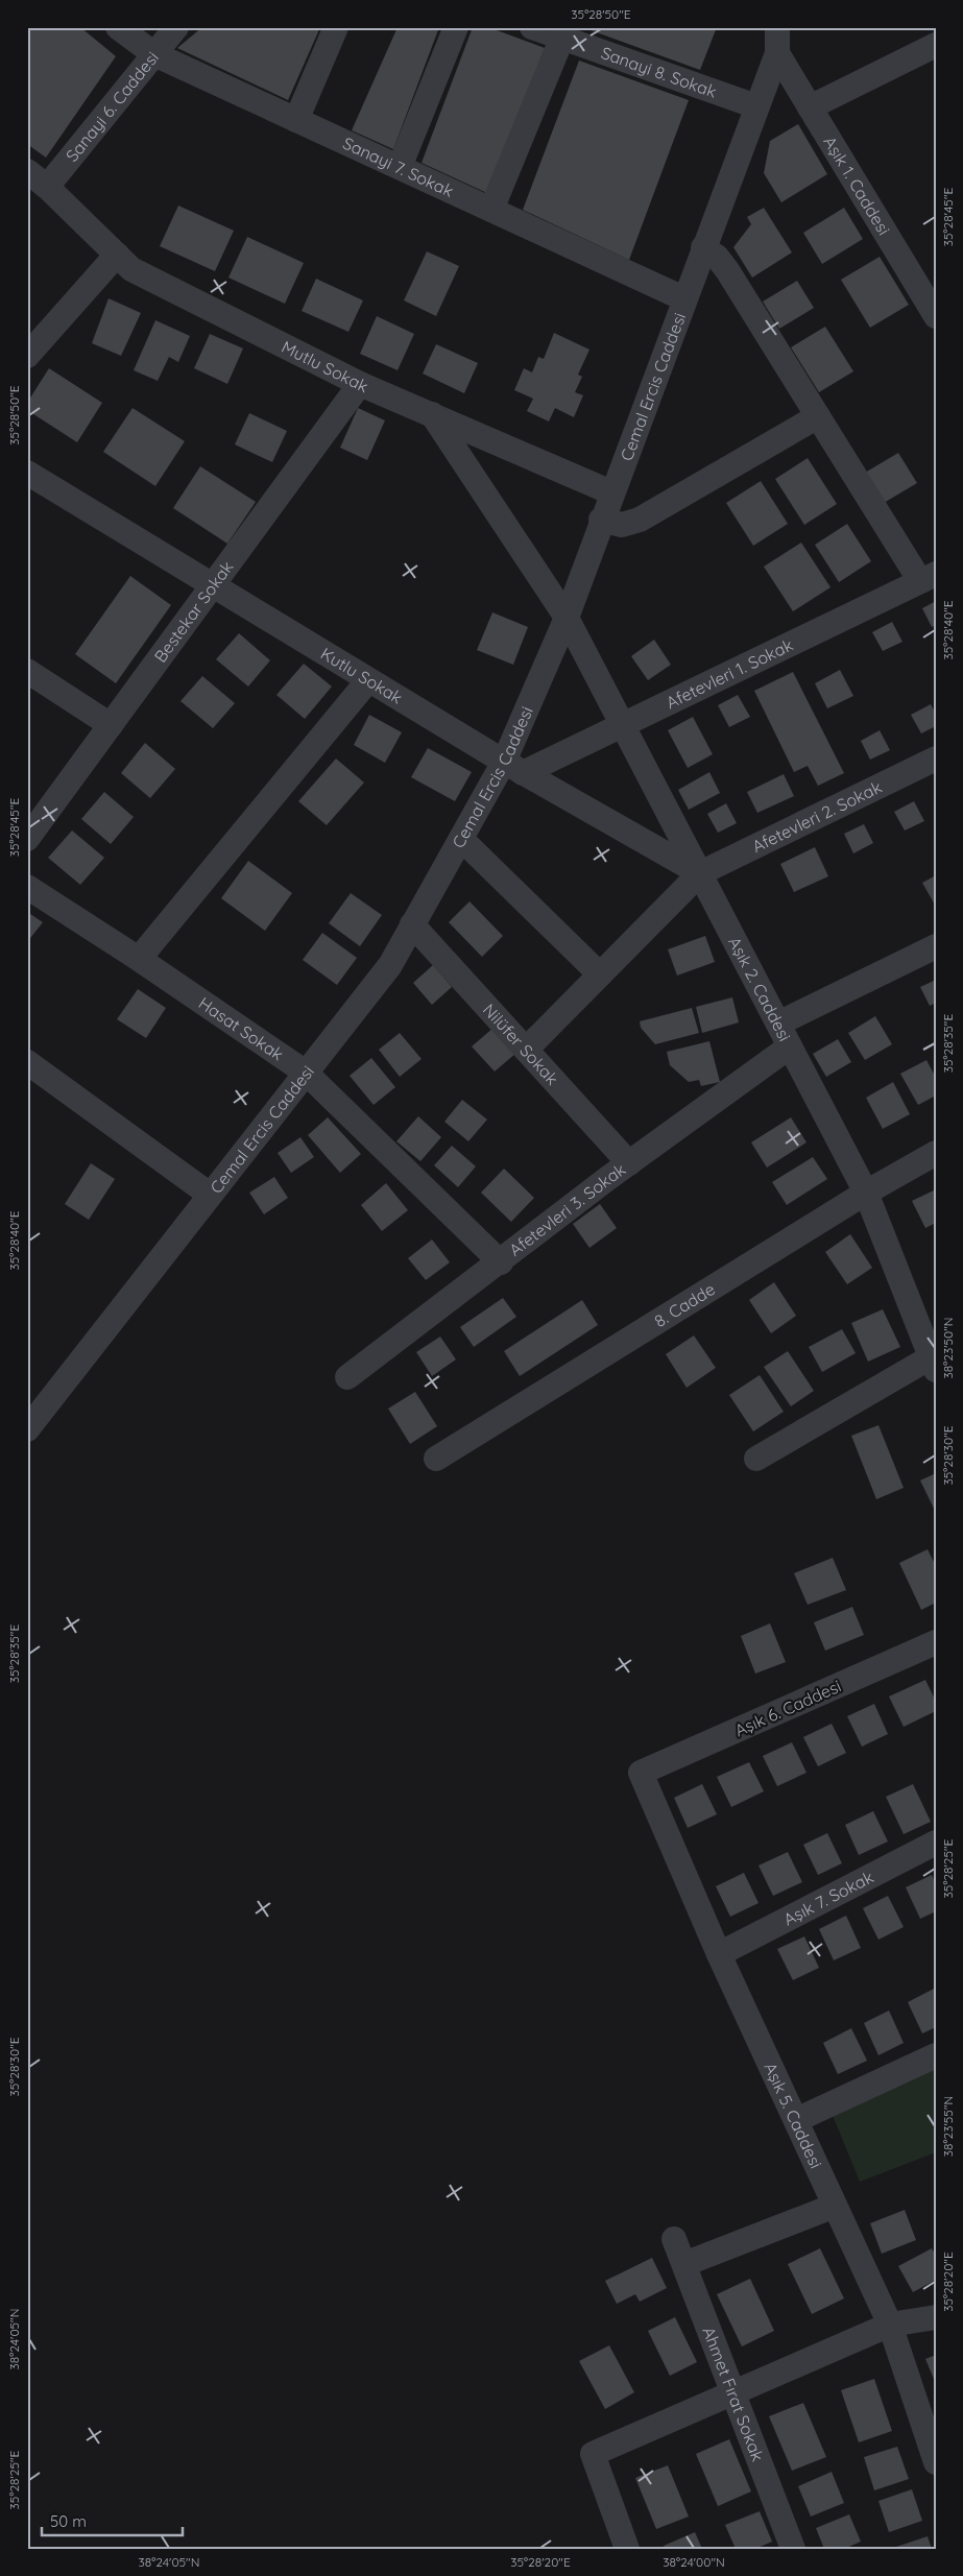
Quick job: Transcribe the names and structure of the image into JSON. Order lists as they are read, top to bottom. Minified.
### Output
{"streets":{"street":["Sanayi 8. Sokak","Sanayi 6. Caddesi","Sanayi 7. Sokak","Aşık 1. Caddesi","Mutlu Sokak","Cemal Ercis Caddesi","Bestekar Sokak","Afetevleri 1. Sokak","Kutlu Sokak","Afetevleri 2. Sokak","Aşık 2. Caddesi","Hasat Sokak","Nilüfer Sokak","Afetevleri 3. Sokak","8. Cadde","Aşık 6. Caddesi","Aşık 7. Sokak","Aşık 5. Caddesi","Ahmet Fırat Sokak"]},"crossings":[["Sanayi 8. Sokak","Cemal Ercis Caddesi"],["Sanayi 6. Caddesi","Sanayi 7. Sokak"],["Sanayi 6. Caddesi","Mutlu Sokak"],["Sanayi 7. Sokak","Cemal Ercis Caddesi"],["Aşık 1. Caddesi","Cemal Ercis Caddesi"],["Mutlu Sokak","Cemal Ercis Caddesi"],["Mutlu Sokak","Bestekar Sokak"],["Cemal Ercis Caddesi","Afetevleri 1. Sokak"],["Cemal Ercis Caddesi","Kutlu Sokak"],["Cemal Ercis Caddesi","Aşık 2. Caddesi"],["Cemal Ercis Caddesi","Hasat Sokak"],["Cemal Ercis Caddesi","Nilüfer Sokak"],["Bestekar Sokak","Kutlu Sokak"],["Afetevleri 1. Sokak","Kutlu Sokak"],["Afetevleri 1. Sokak","Aşık 2. Caddesi"],["Kutlu Sokak","Afetevleri 2. Sokak"],["Kutlu Sokak","Aşık 2. Caddesi"],["Afetevleri 2. Sokak","Aşık 2. Caddesi"],["Afetevleri 2. Sokak","Nilüfer Sokak"],["Aşık 2. Caddesi","Afetevleri 3. Sokak"],["Aşık 2. Caddesi","8. Cadde"],["Hasat Sokak","Afetevleri 3. Sokak"],["Nilüfer Sokak","Afetevleri 3. Sokak"],["Aşık 6. Caddesi","Aşık 5. Caddesi"],["Aşık 7. Sokak","Aşık 5. Caddesi"]],"scale_bar":"50 m","coordinates":["35°28'50\"E","35°28'45\"E","35°28'40\"E","35°28'35\"E","38°23'50\"N","35°28'30\"E","35°28'25\"E","38°23'55\"N","35°28'20\"E","38°24'05\"N","38°24'00\"N"]}
